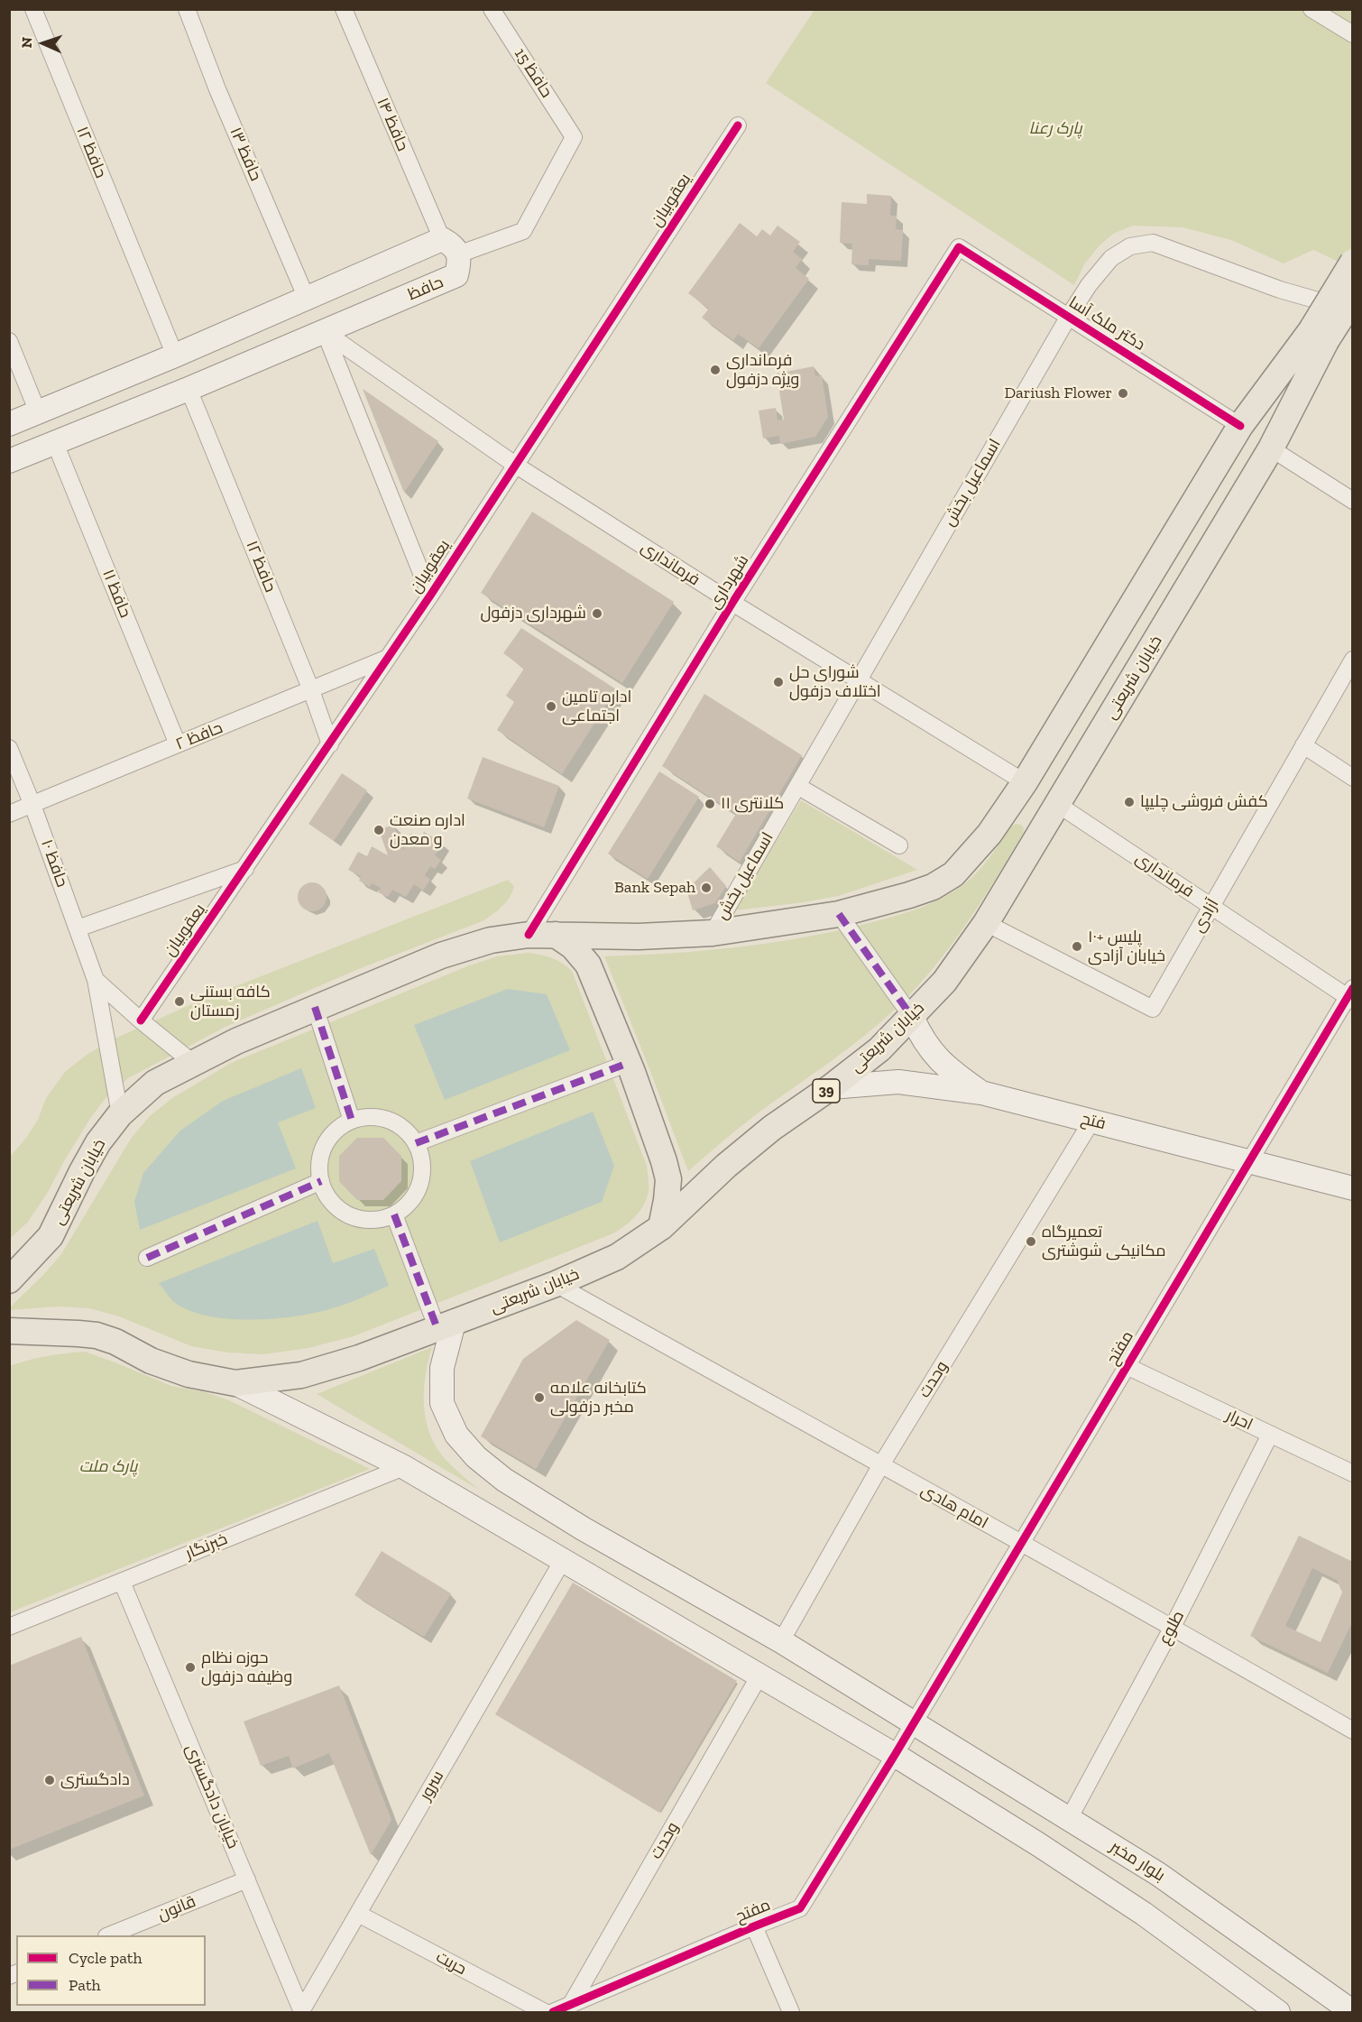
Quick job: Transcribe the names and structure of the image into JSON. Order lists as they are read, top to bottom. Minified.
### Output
{"streets":{"main road":["حافظ","خیابان شریعتی","39","فتح","بلوار مخبر"],"street":["حافظ 15","حافظ ۱۴","حافظ ۱۲","حافظ ۱۳","یعقوبیان","دکتر ملک آسا","اسماعیل بخش","فرمانداری","شهرداری","حافظ ۱۱","حافظ ۲","حافظ ۱۰","آزادی","مفتح","وحدت","احرار","امام هادی","خبرنگار","طلوع","سرور","خیابان دادگستری","قانون","حریت"]},"crossings":[["حافظ 15","حافظ ۱۴"],["حافظ 15","حافظ"],["حافظ ۱۴","حافظ"],["حافظ ۱۲","یعقوبیان"],["حافظ ۱۲","حافظ"],["حافظ ۱۲","حافظ ۲"],["یعقوبیان","فرمانداری"],["یعقوبیان","حافظ ۲"],["حافظ","فرمانداری"],["حافظ","حافظ ۱۱"],["دکتر ملک آسا","اسماعیل بخش"],["دکتر ملک آسا","شهرداری"],["دکتر ملک آسا","خیابان شریعتی"],["اسماعیل بخش","فرمانداری"],["اسماعیل بخش","خیابان شریعتی"],["فرمانداری","شهرداری"],["فرمانداری","خیابان شریعتی"],["فرمانداری","آزادی"],["فرمانداری","مفتح"],["شهرداری","خیابان شریعتی"],["حافظ ۱۱","حافظ ۲"],["خیابان شریعتی","حافظ ۱۰"],["خیابان شریعتی","آزادی"],["خیابان شریعتی","39"],["خیابان شریعتی","فتح"],["خیابان شریعتی","امام هادی"],["خیابان شریعتی","بلوار مخبر"],["حافظ ۲","حافظ ۱۰"],["فتح","مفتح"],["فتح","وحدت"],["مفتح","وحدت"],["مفتح","احرار"],["مفتح","امام هادی"],["مفتح","بلوار مخبر"],["وحدت","امام هادی"],["وحدت","بلوار مخبر"],["احرار","طلوع"],["امام هادی","طلوع"],["خبرنگار","خیابان دادگستری"],["طلوع","بلوار مخبر"],["سرور","خیابان دادگستری"],["سرور","حریت"],["خیابان دادگستری","قانون"]],"parks":["پارک رعنا","پارک ملت"],"places":["فرمانداری ویژه دزفول","Dariush Flower","شهرداری دزفول","شورای حل اختلاف دزفول","اداره تامین اجتماعی","کفش فروشی چلیپا","کلانتری ۱۱","اداره صنعت و معدن","Bank Sepah","پلیس +۱۰ خیابان آزادی","کافه بستنی زمستان","تعمیرگاه مکانیکی شوشتری","کتابخانه علامه مخبر دزفولی","حوزه نظام وظیفه دزفول","دادگستری"],"legend":["Cycle path","Path"],"north":"left"}
